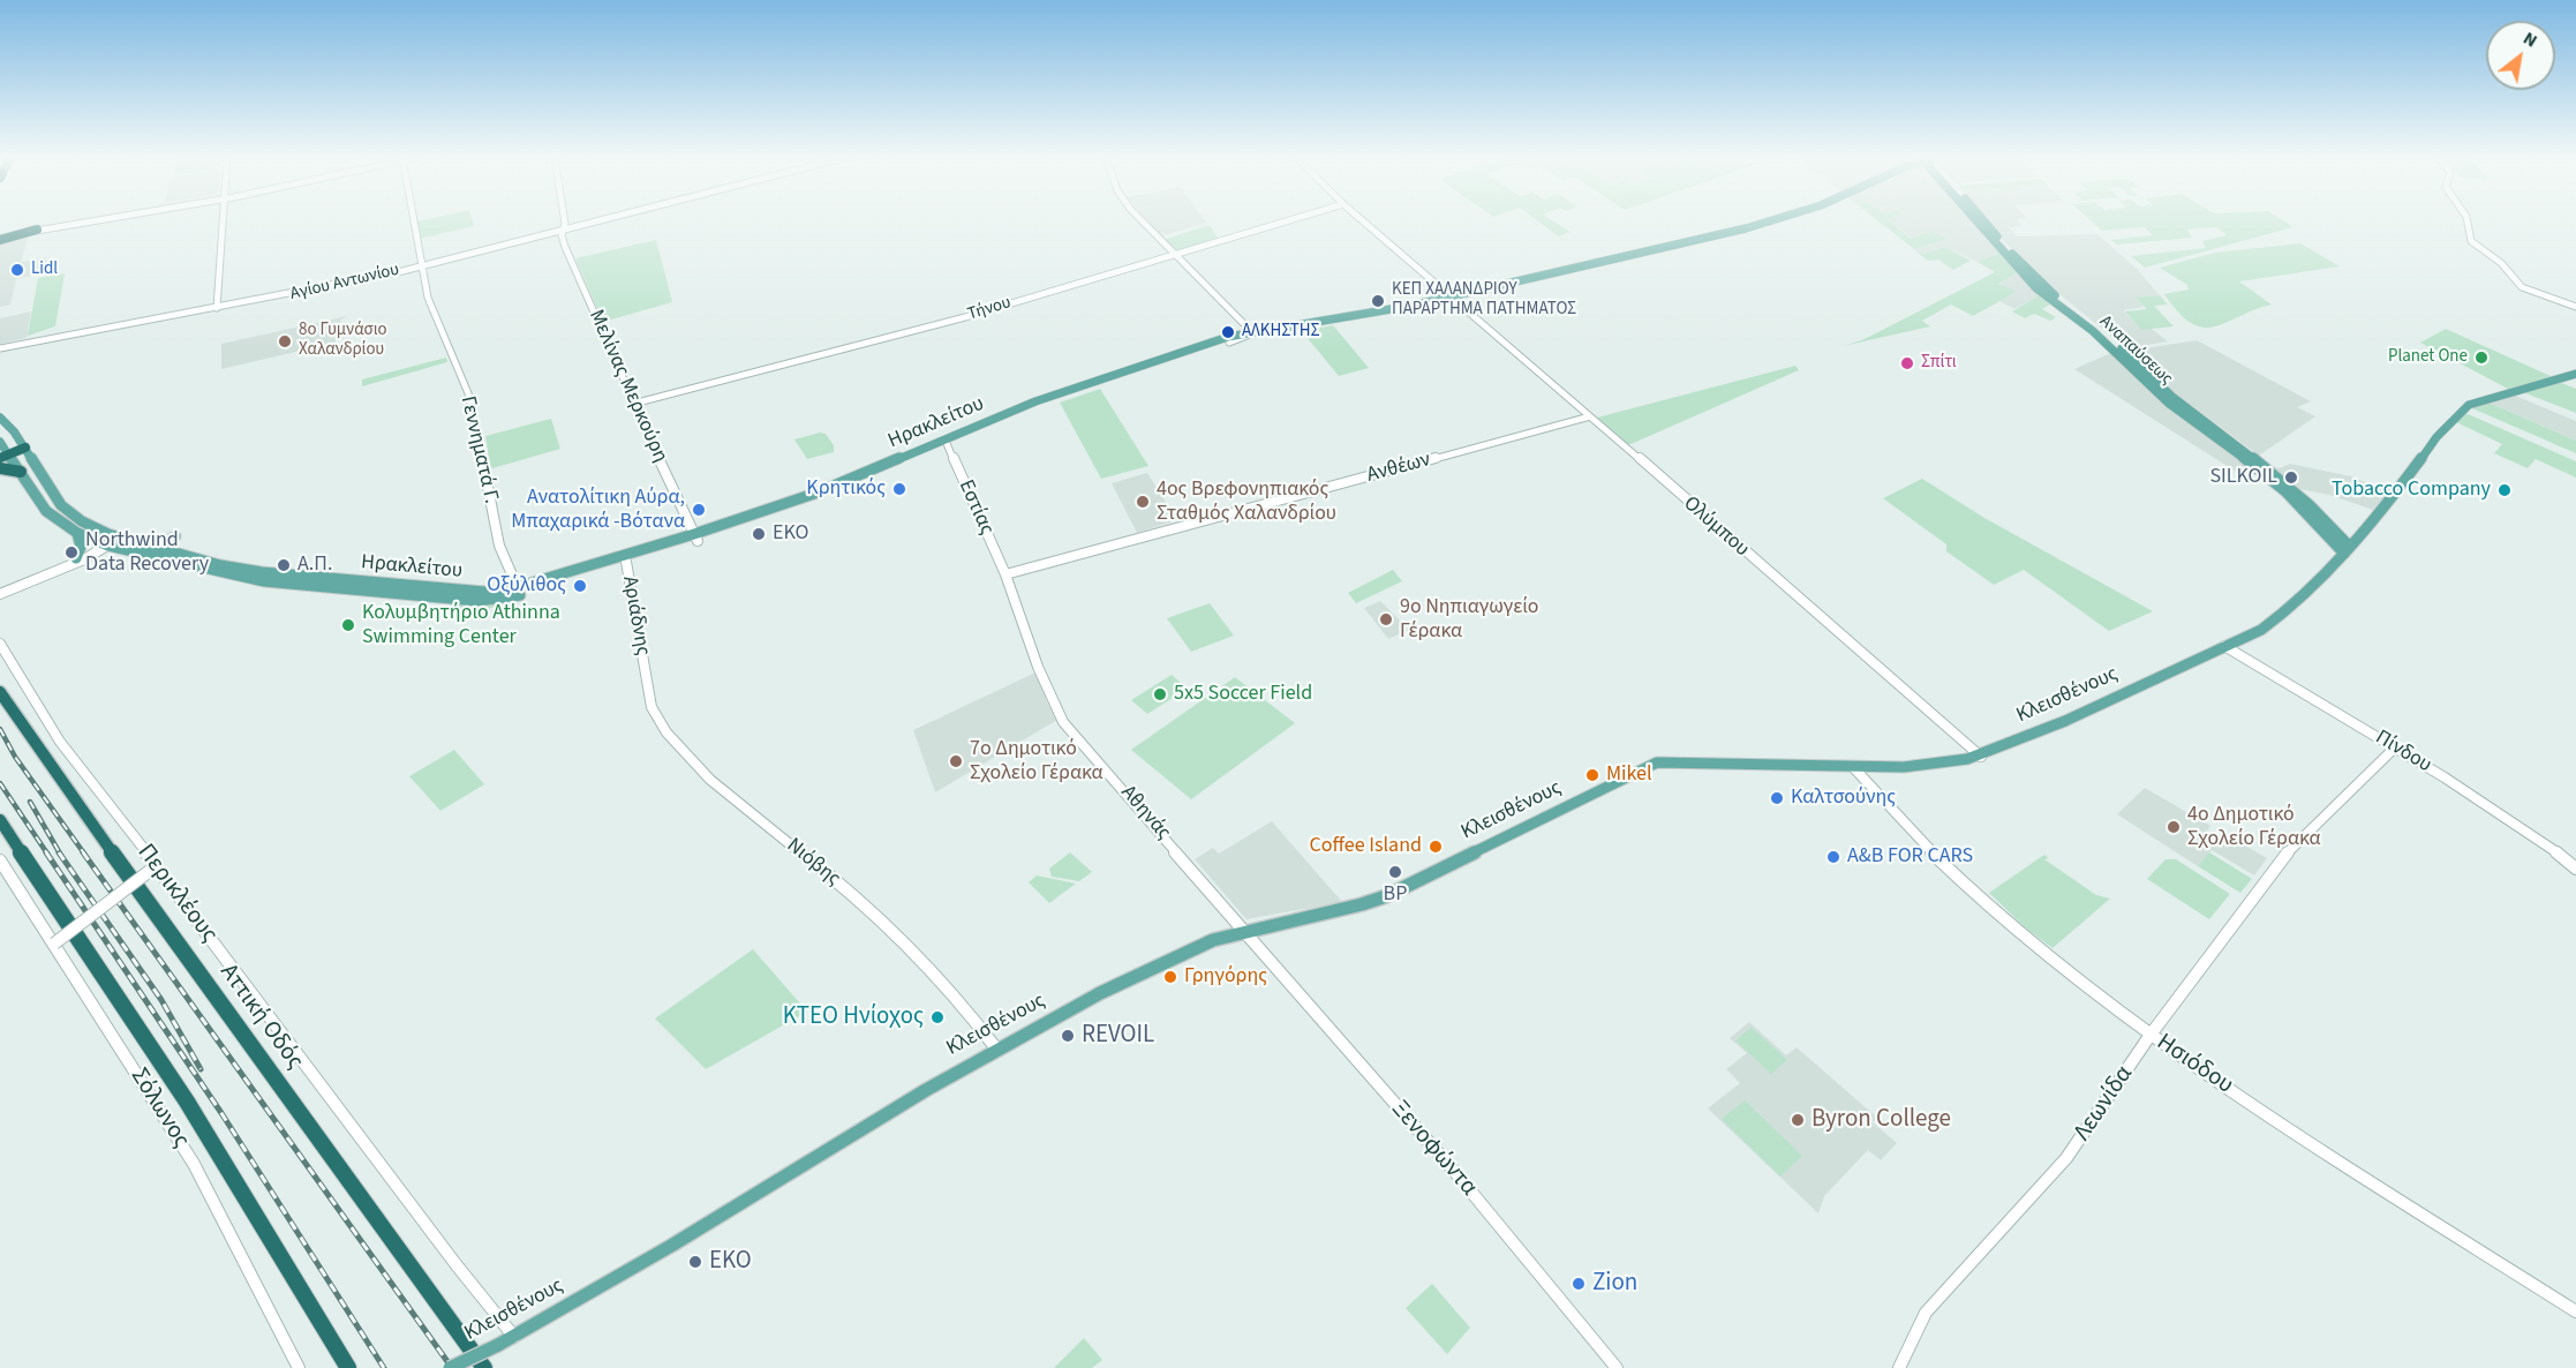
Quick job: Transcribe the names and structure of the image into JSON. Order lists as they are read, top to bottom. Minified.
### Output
{"streets":{"highway":["Αττική Οδός"],"main road":["Αναπαύσεως","Ηρακλείτου","Κλεισθένους"],"street":["Αγίου Αντωνίου","Τήνου","Μελίνας Μερκούρη","Γεννηματά Γ.","Ανθέων","Εστίας","Ολύμπου","Αριάδνης","Πίνδου","Αθηνάς","Νιόβης","Περικλέους","Ησιόδου","Λεωνίδα","Σόλωνος","Ξενοφώντα"]},"crossings":[["Αγίου Αντωνίου","Μελίνας Μερκούρη"],["Αγίου Αντωνίου","Γεννηματά Γ."],["Τήνου","Μελίνας Μερκούρη"],["Αναπαύσεως","Κλεισθένους"],["Μελίνας Μερκούρη","Ηρακλείτου"],["Ηρακλείτου","Γεννηματά Γ."],["Ηρακλείτου","Εστίας"],["Ηρακλείτου","Ολύμπου"],["Ηρακλείτου","Αριάδνης"],["Ανθέων","Εστίας"],["Ανθέων","Ολύμπου"],["Ανθέων","Αθηνάς"],["Εστίας","Αθηνάς"],["Ολύμπου","Κλεισθένους"],["Αριάδνης","Νιόβης"],["Κλεισθένους","Πίνδου"],["Κλεισθένους","Αθηνάς"],["Κλεισθένους","Νιόβης"],["Κλεισθένους","Περικλέους"],["Κλεισθένους","Ησιόδου"],["Κλεισθένους","Ξενοφώντα"],["Πίνδου","Λεωνίδα"],["Αθηνάς","Ξενοφώντα"],["Ησιόδου","Λεωνίδα"]],"places":["Lidl","ΚΕΠ ΧΑΛΑΝΔΡΙΟΥ ΠΑΡΑΡΤΗΜΑ ΠΑΤΗΜΑΤΟΣ","ΑΛΚΗΣΤΗΣ","8ο Γυμνάσιο Χαλανδρίου","Planet One","Σπίτι","SILKOIL","Κρητικός","Tobacco Company","4ος Βρεφονηπιακός Σταθμός Χαλανδρίου","Ανατολίτικη Αύρα, Μπαχαρικά -Βότανα","EKO","Northwind Data Recovery","Α.Π.","Οξύλιθος","9ο Νηπιαγωγείο Γέρακα","Κολυμβητήριο Athinna Swimming Center","5x5 Soccer Field","7o Δημοτικό Σχολείο Γέρακα","Mikel","Καλτσούνης","4ο Δημοτικό Σχολείο Γέρακα","Coffee Island","A&B FOR CARS","BP","Γρηγόρης","ΚΤΕΟ Hνίοχος","REVOIL","Byron College","ΕΚΟ","Zion"],"north":"top right"}
